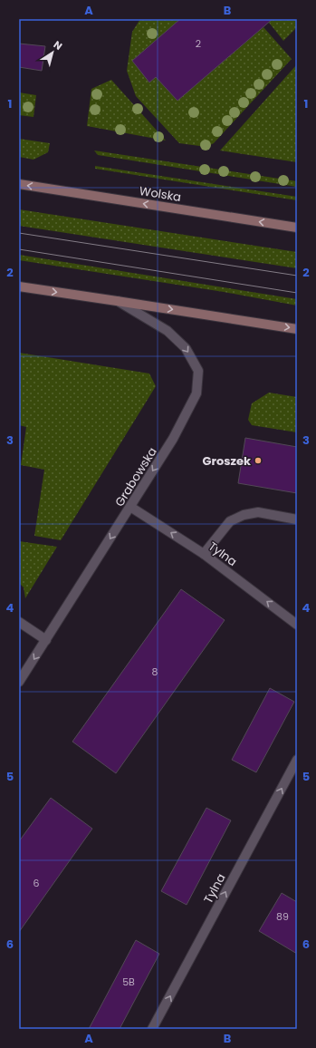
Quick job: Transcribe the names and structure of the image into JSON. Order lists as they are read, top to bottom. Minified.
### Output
{"streets":{"main road":["Wolska"],"street":["Grabowska","Tylna"]},"crossings":[["Grabowska","Tylna"]],"one_way":["Wolska","Grabowska"],"places":["Groszek"],"house_numbers":["2","8","6","89","5B"],"north":"top right","grid":{"columns":["A","B"],"rows":["1","2","3","4","5","6"]}}
